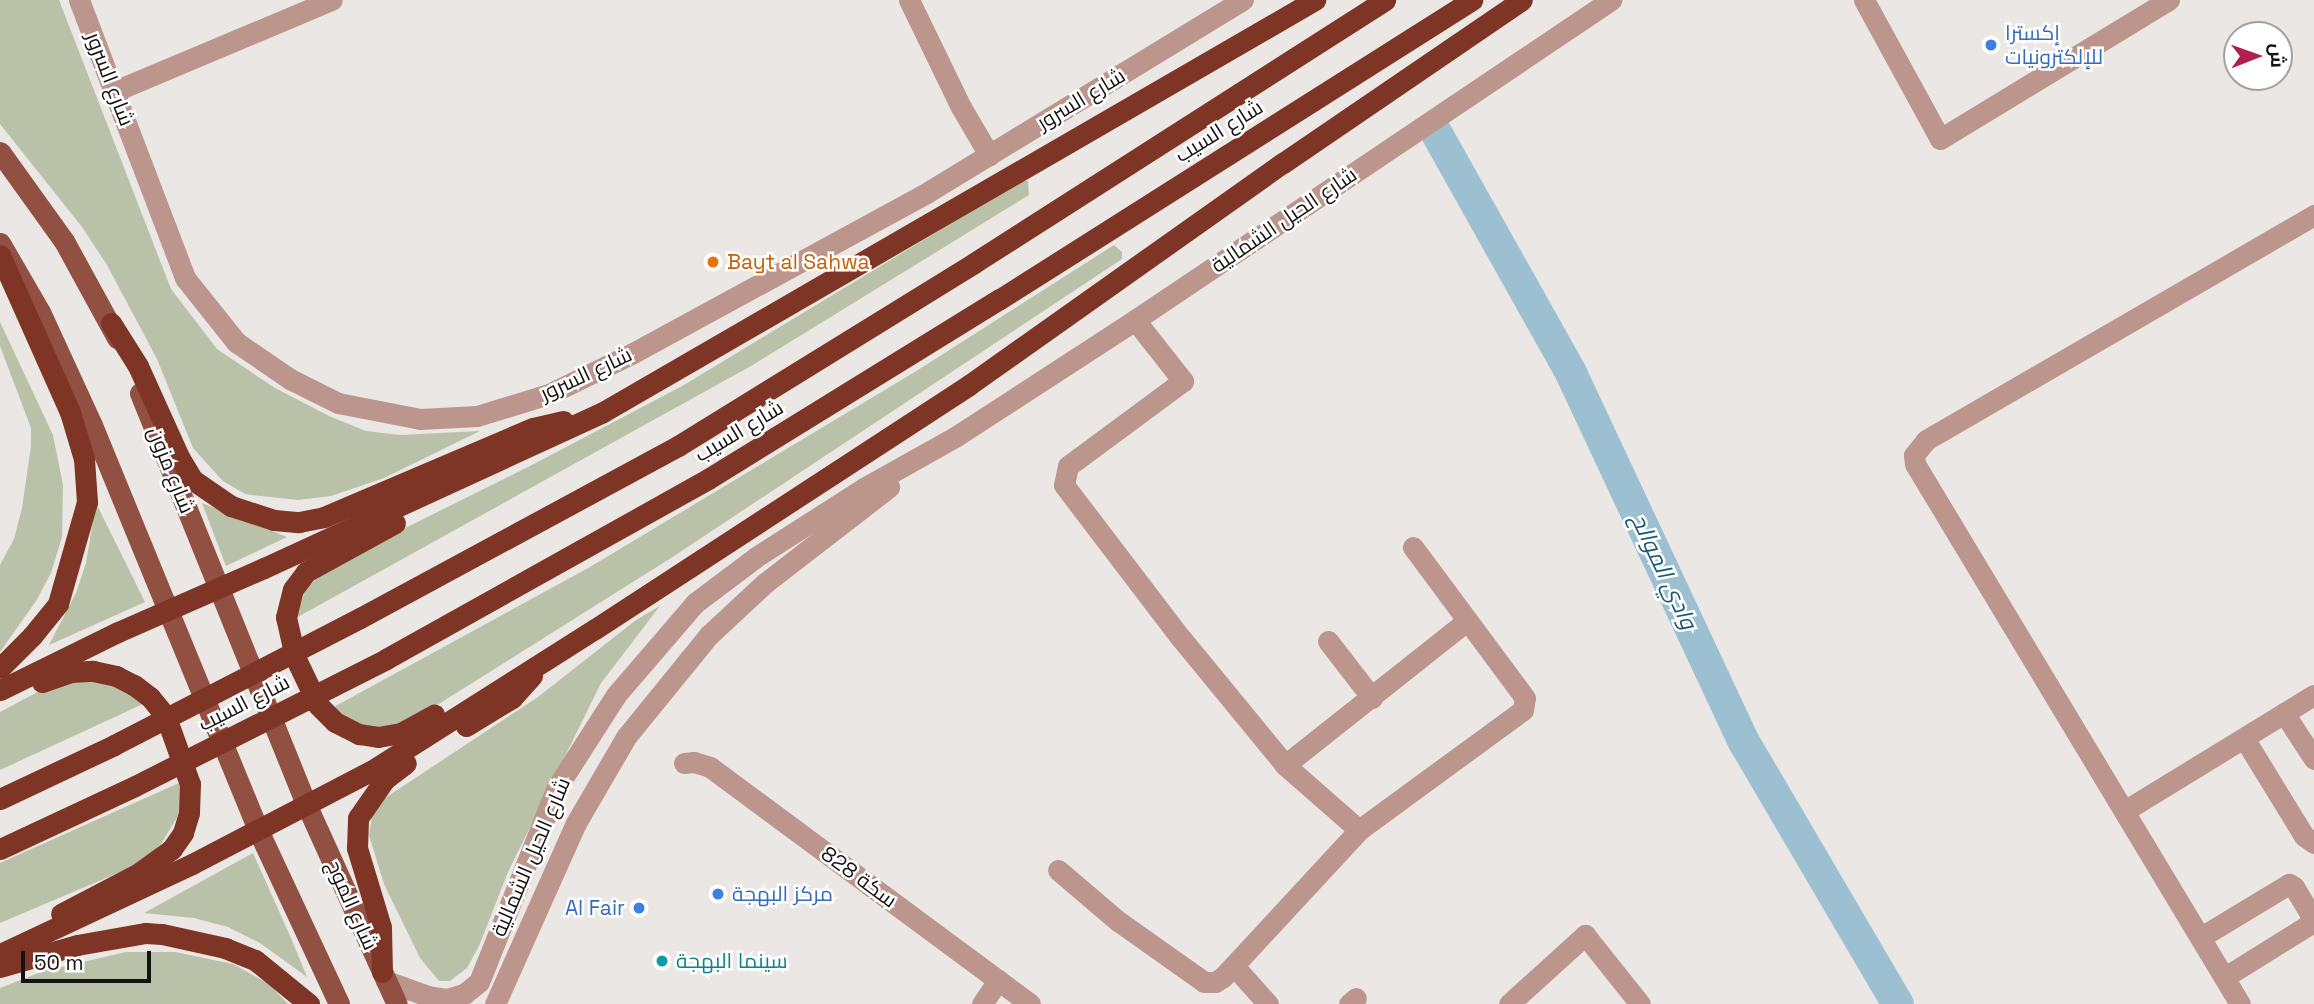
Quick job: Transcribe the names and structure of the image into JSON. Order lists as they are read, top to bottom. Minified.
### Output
{"streets":{"highway":["شارع السيب"],"main road":["شارع مزون","شارع الموج"],"street":["شارع السرور","شارع الحيل الشمالية","سكة 828"]},"crossings":[["شارع الحيل الشمالية","شارع الموج"],["شارع مزون","شارع الموج"]],"water":["وادي الموالح"],"places":["إكسترا للإلكترونيات","Bayt al Sahwa","مركز البهجة","Al Fair","سينما البهجة"],"scale_bar":"50 m","north":"right"}
